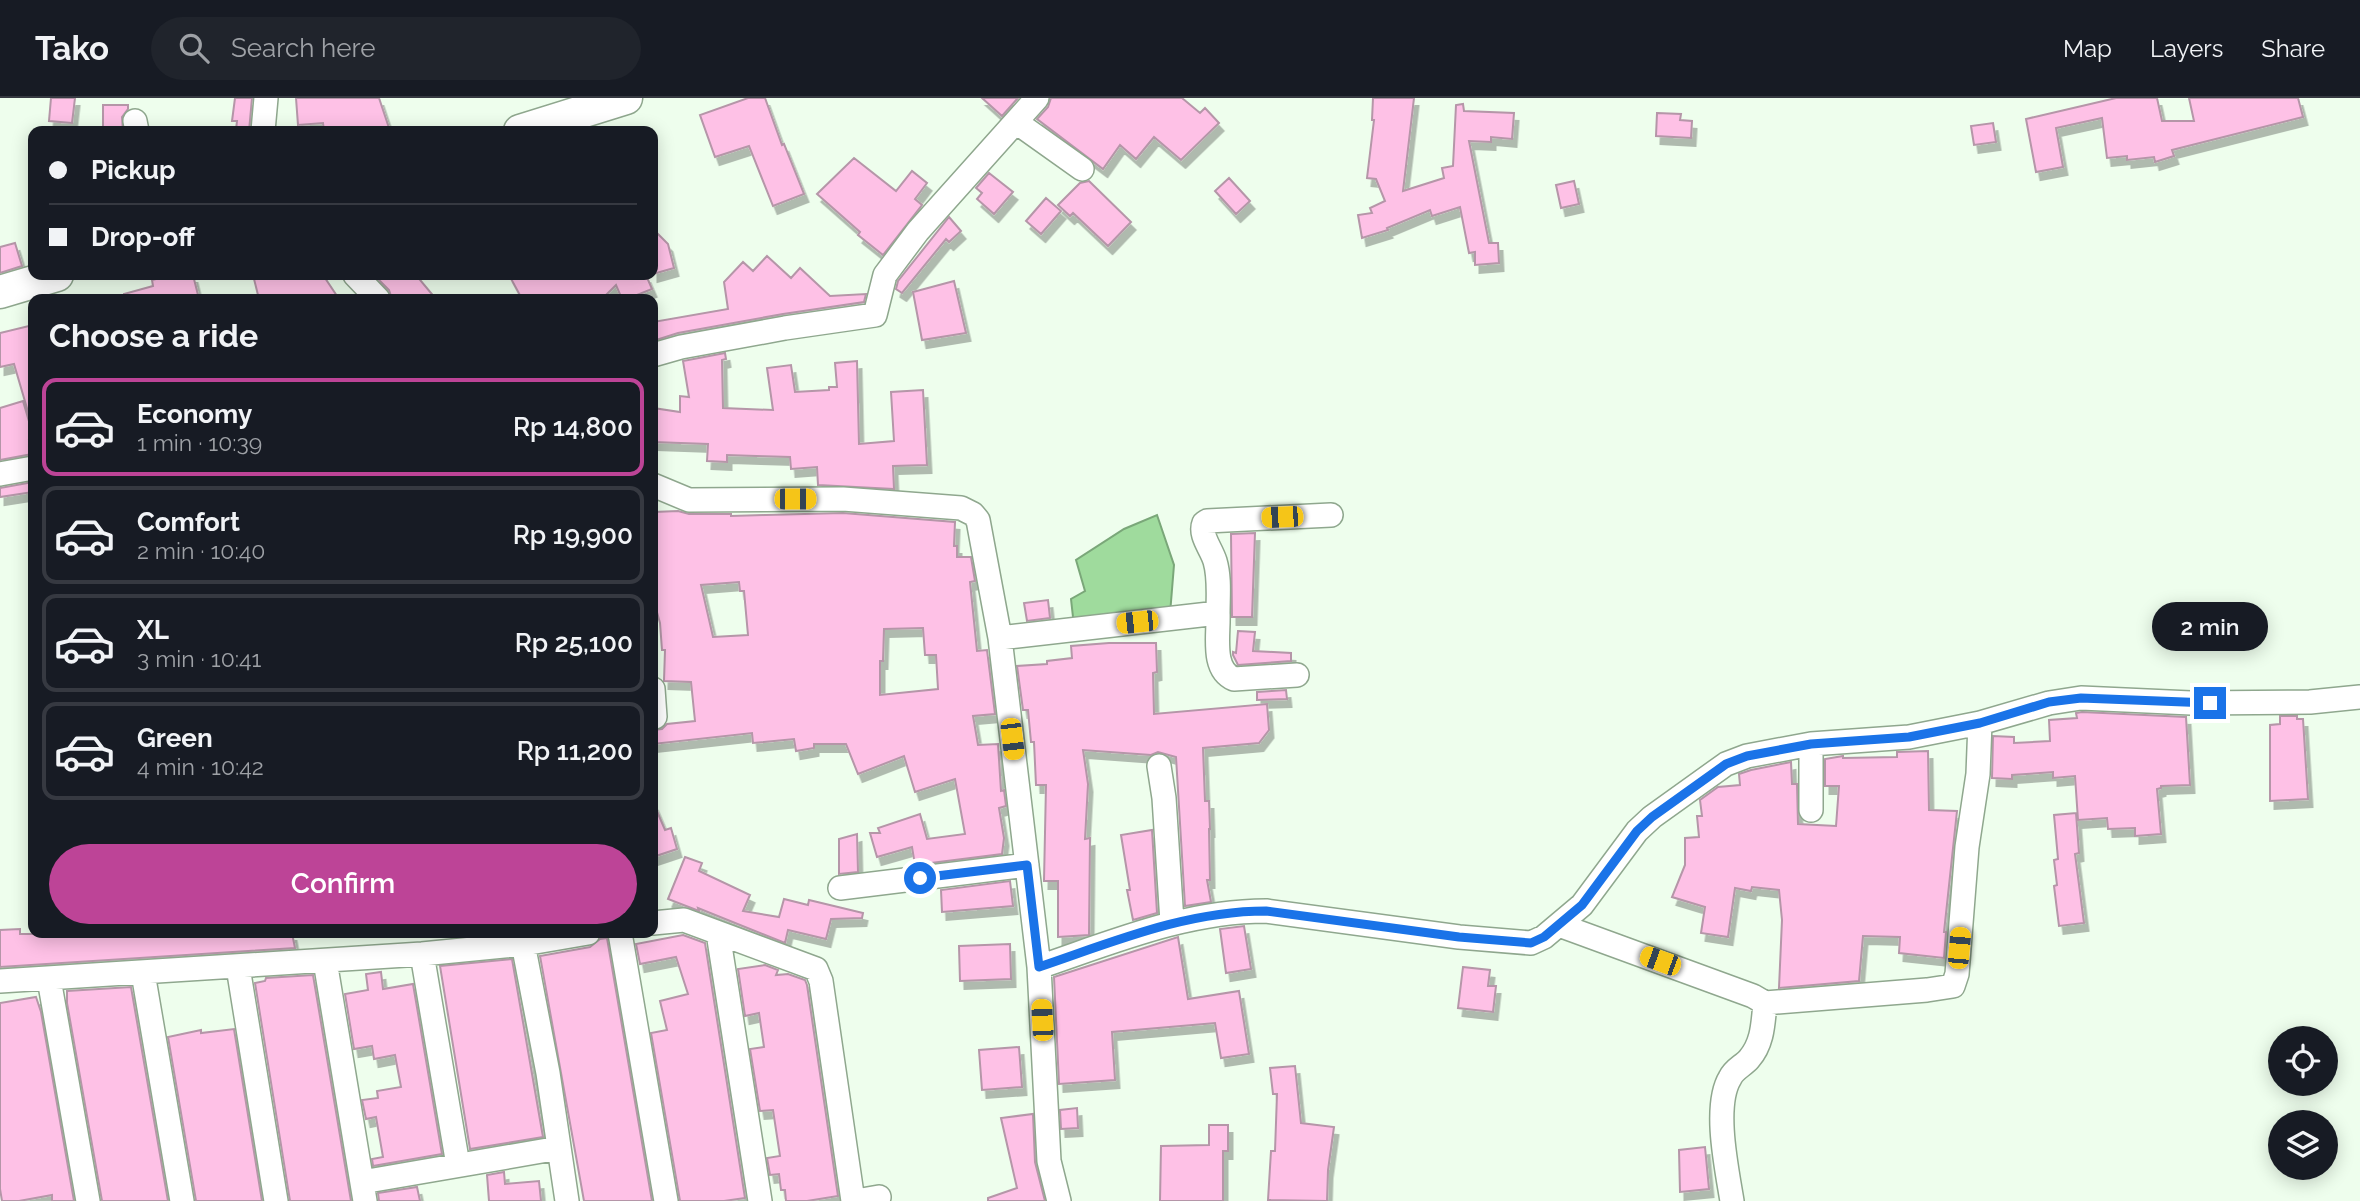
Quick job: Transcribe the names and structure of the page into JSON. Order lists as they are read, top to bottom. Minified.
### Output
{"page":{"header":"Tako","search":"Search here","nav":["Map","Layers","Share"],"banner":["Pickup","Drop-off"],"heading":"Choose a ride","list":[{"name":"Economy","note":"1 min · 10:39","value":"Rp 14,800"},{"name":"Comfort","note":"2 min · 10:40","value":"Rp 19,900"},{"name":"XL","note":"3 min · 10:41","value":"Rp 25,100"},{"name":"Green","note":"4 min · 10:42","value":"Rp 11,200"}],"bubble":"2 min","buttons":"Confirm"}}
